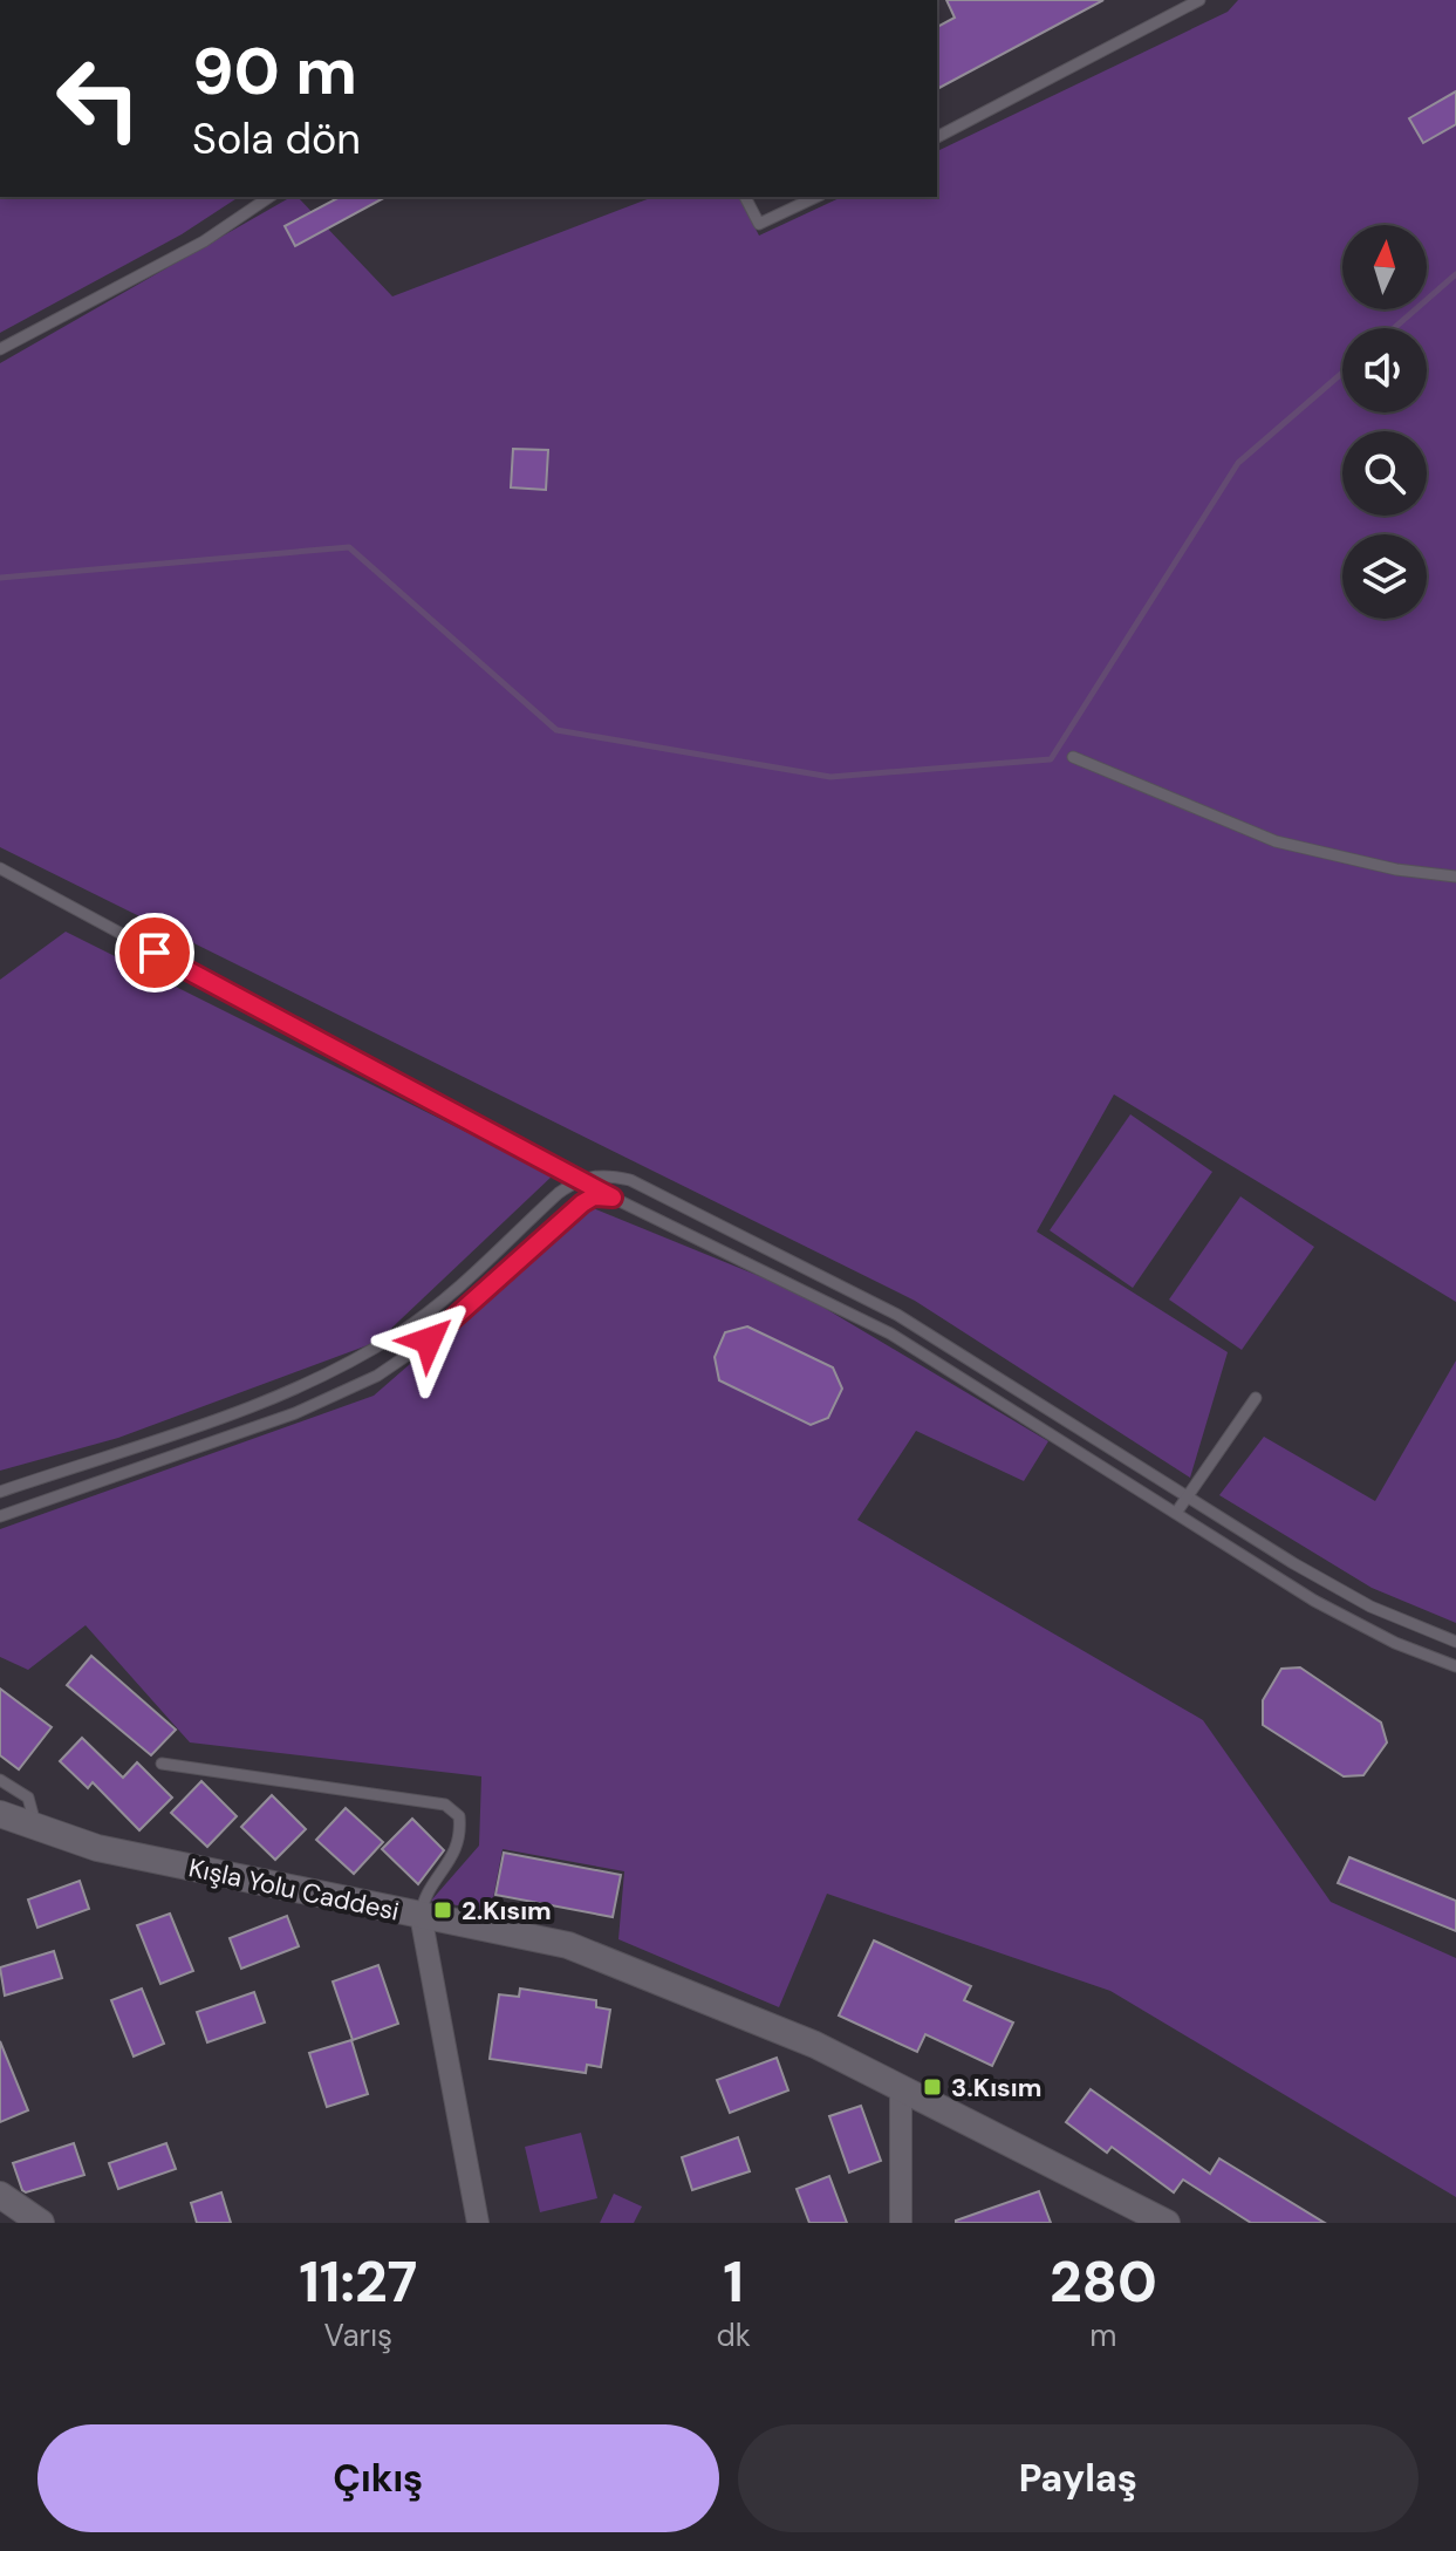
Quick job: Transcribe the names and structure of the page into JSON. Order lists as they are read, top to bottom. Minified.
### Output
{"streets":{"street":["Kışla Yolu Caddesi"]},"places":{"transit":["2.Kısım","3.Kısım"]},"north":"top","page":{"turn":["90 m","Sola dön"],"eta":["11:27","Varış","1","dk","280","m"],"buttons":["Çıkış","Paylaş"]}}
